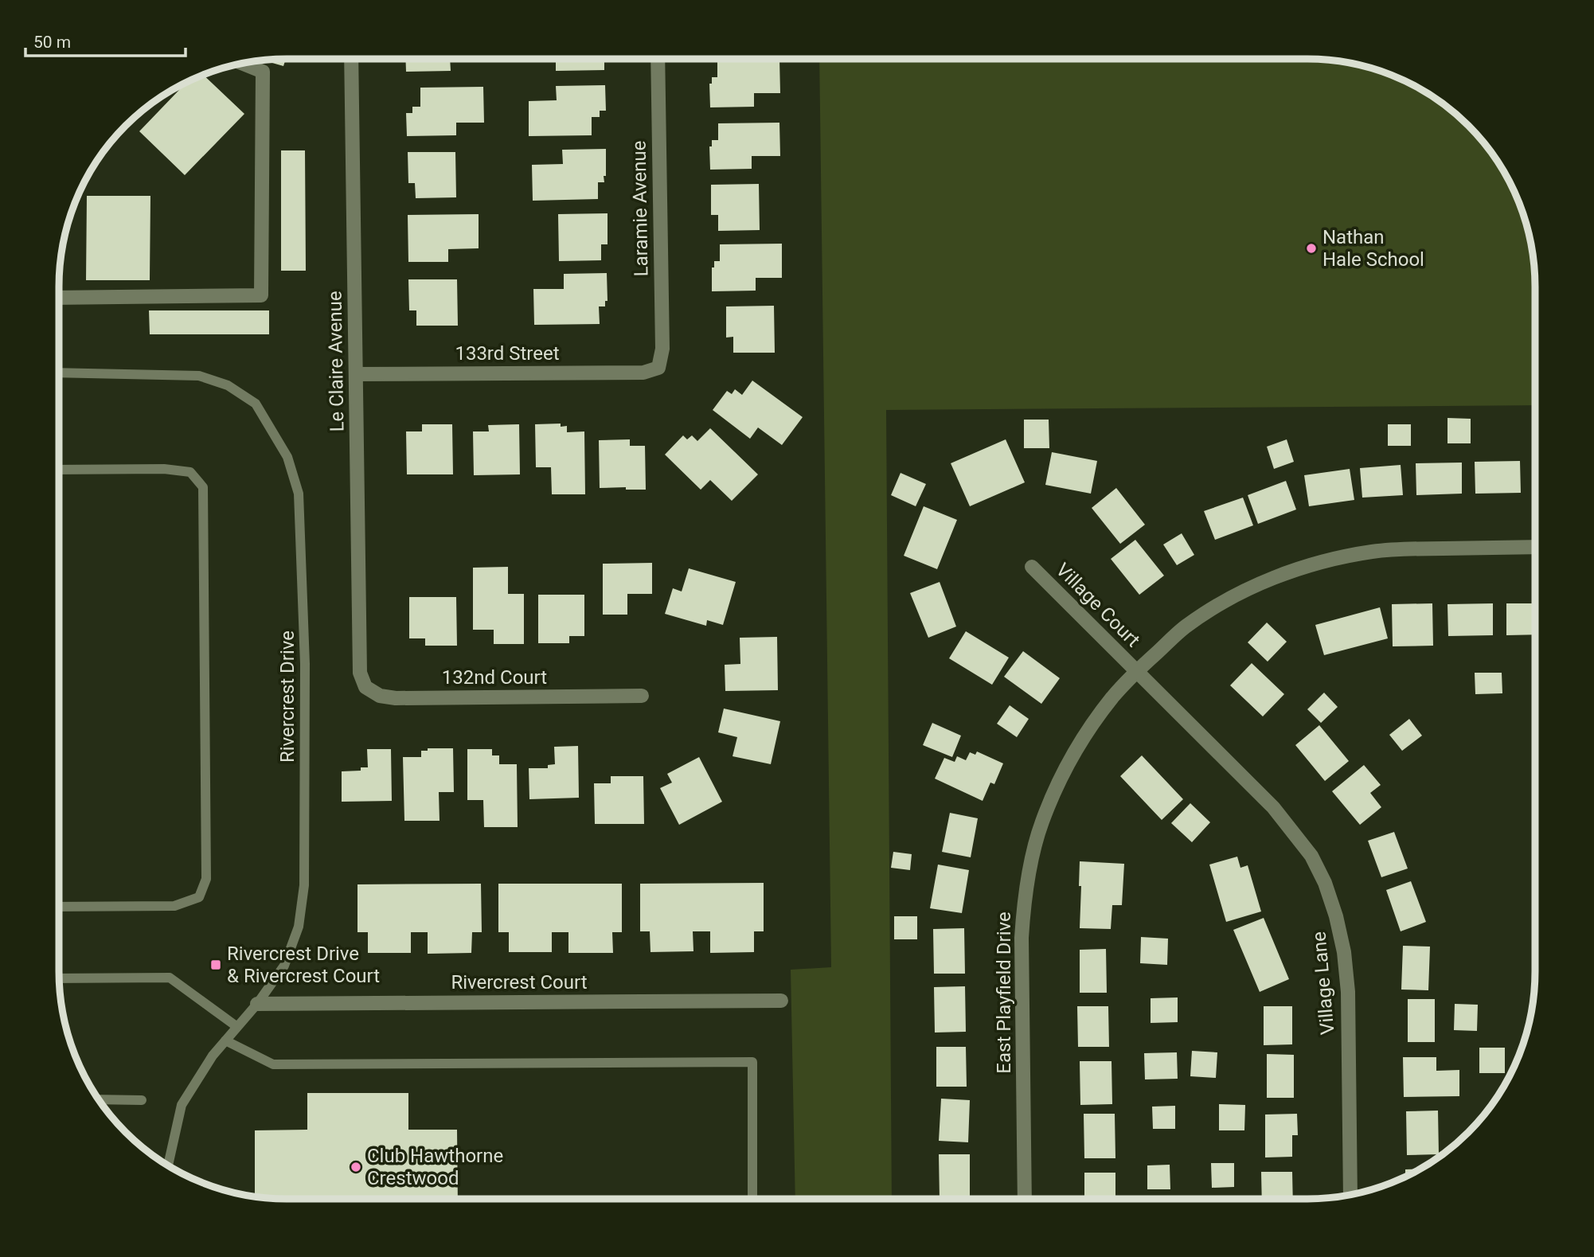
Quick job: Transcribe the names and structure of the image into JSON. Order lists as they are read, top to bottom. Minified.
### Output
{"streets":{"street":["Laramie Avenue","133rd Street","Le Claire Avenue","Village Court","132nd Court","Rivercrest Court","Village Lane","East Playfield Drive"],"lane":["Rivercrest Drive"]},"crossings":[["Laramie Avenue","133rd Street"],["133rd Street","Le Claire Avenue"],["Le Claire Avenue","132nd Court"],["Village Court","Village Lane"],["Village Court","East Playfield Drive"],["Rivercrest Drive","Rivercrest Court"],["Village Lane","East Playfield Drive"]],"places":{"other":["Nathan Hale School","Club Hawthorne Crestwood"],"transit":["Rivercrest Drive & Rivercrest Court"]},"scale_bar":"50 m"}
